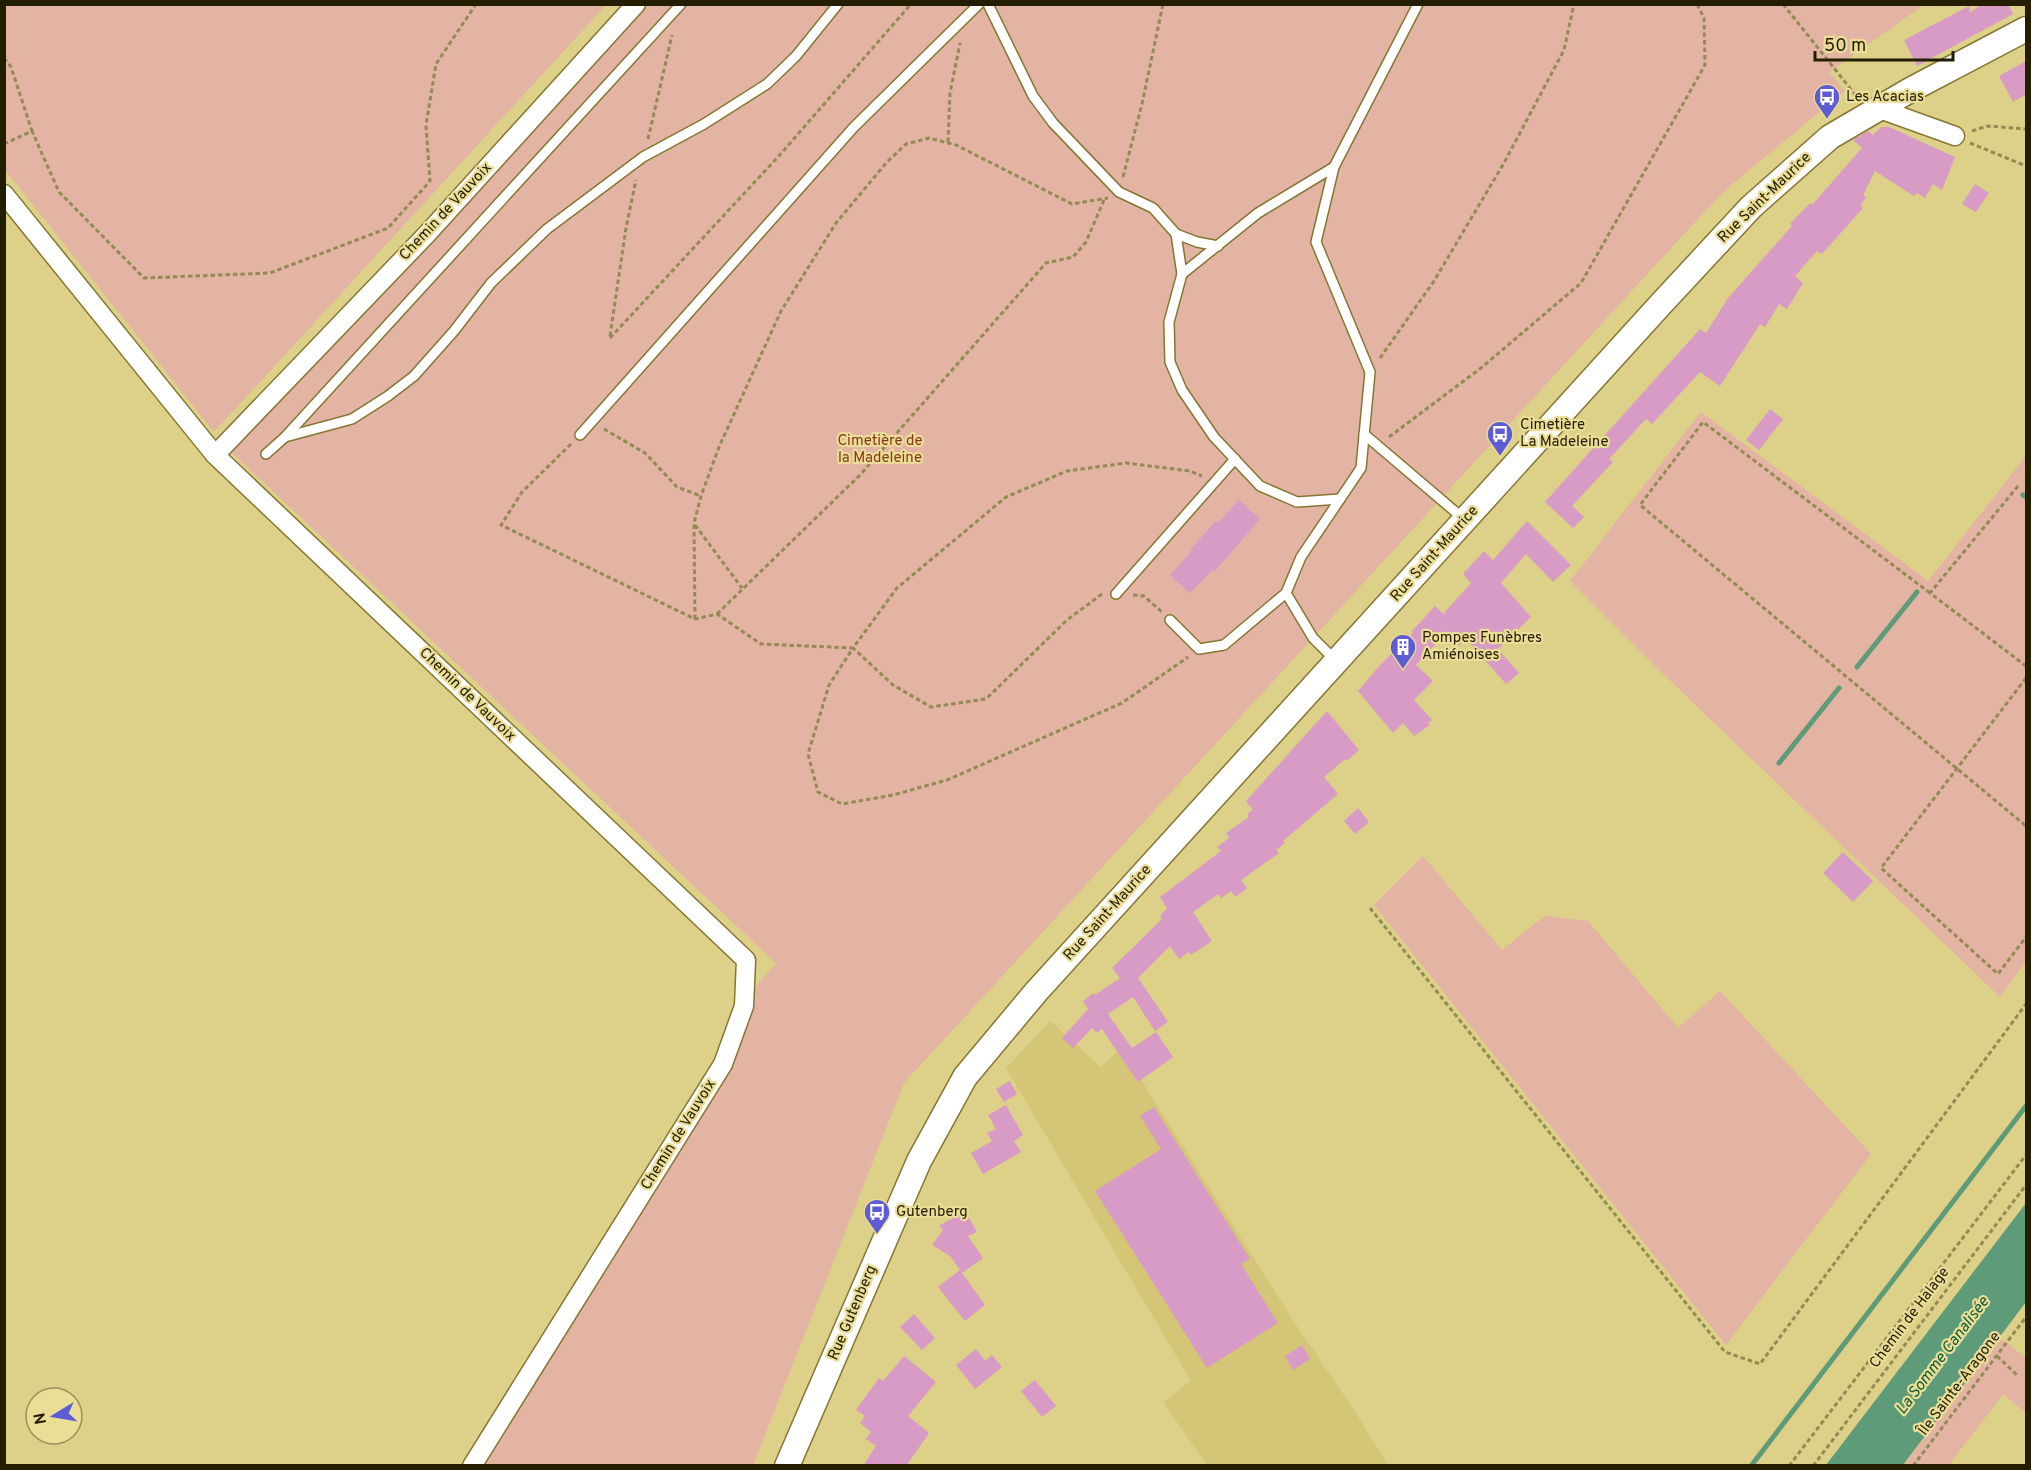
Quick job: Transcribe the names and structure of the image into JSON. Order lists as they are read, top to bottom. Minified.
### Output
{"streets":{"street":["Rue Saint-Maurice","Chemin de Vauvoix","Rue Gutenberg"],"path":["Chemin de Halage","Île Sainte-Aragone"]},"crossings":[["Rue Saint-Maurice","Rue Gutenberg"]],"water":["La Somme Canalisée"],"parks":["Cimetière de la Madeleine"],"places":{"bus stop":["Les Acacias","Cimetière La Madeleine","Gutenberg"],"building":["Pompes Funèbres Amiénoises"]},"scale_bar":"50 m","north":"left"}
